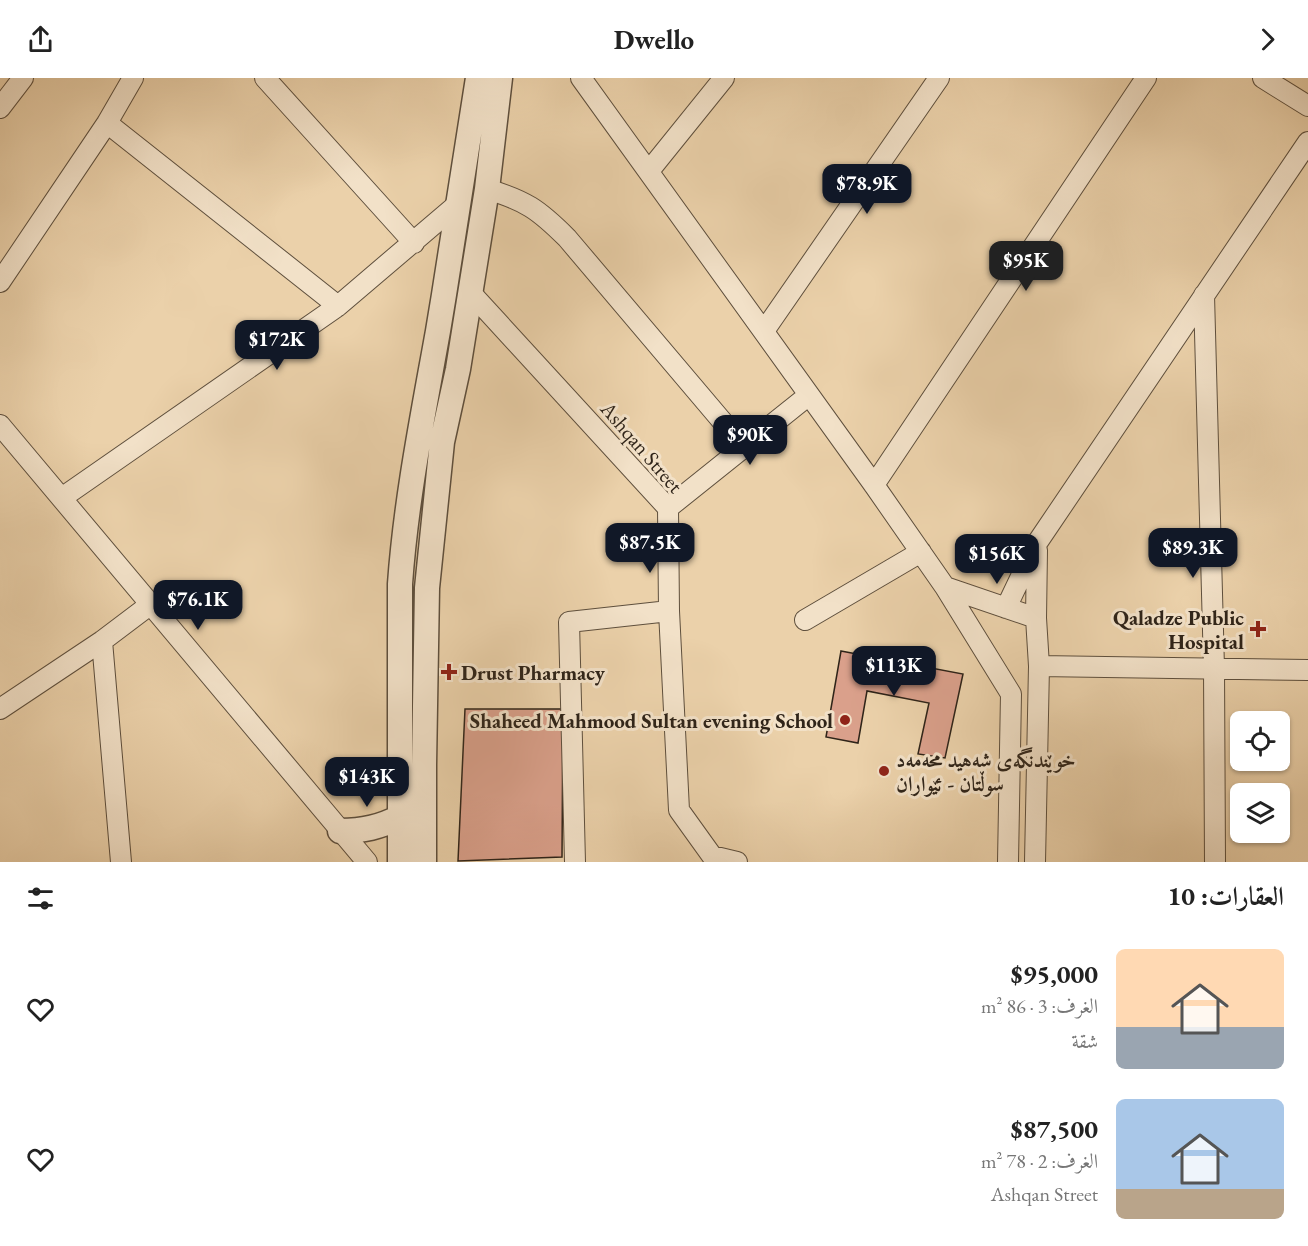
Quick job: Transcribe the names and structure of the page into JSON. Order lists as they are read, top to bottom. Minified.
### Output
{"streets":{"street":["Ashqan Street"]},"places":{"health":["Qaladze Public Hospital","Drust Pharmacy"],"other":["Shaheed Mahmood Sultan evening School","خوێندنگەی شەهید محەمەد سوڵتان - ئێواران"]},"page":{"header":"Dwello","price":["$78.9K","$95K","$172K","$90K","$87.5K","$89.3K","$156K","$76.1K","$113K","$143K"],"heading":"العقارات: 10","list":[{"name":"$95,000","note":"الغرف: 3 · 86 m² · شقة"},{"name":"$87,500","note":"الغرف: 2 · 78 m² · Ashqan Street"}]}}
